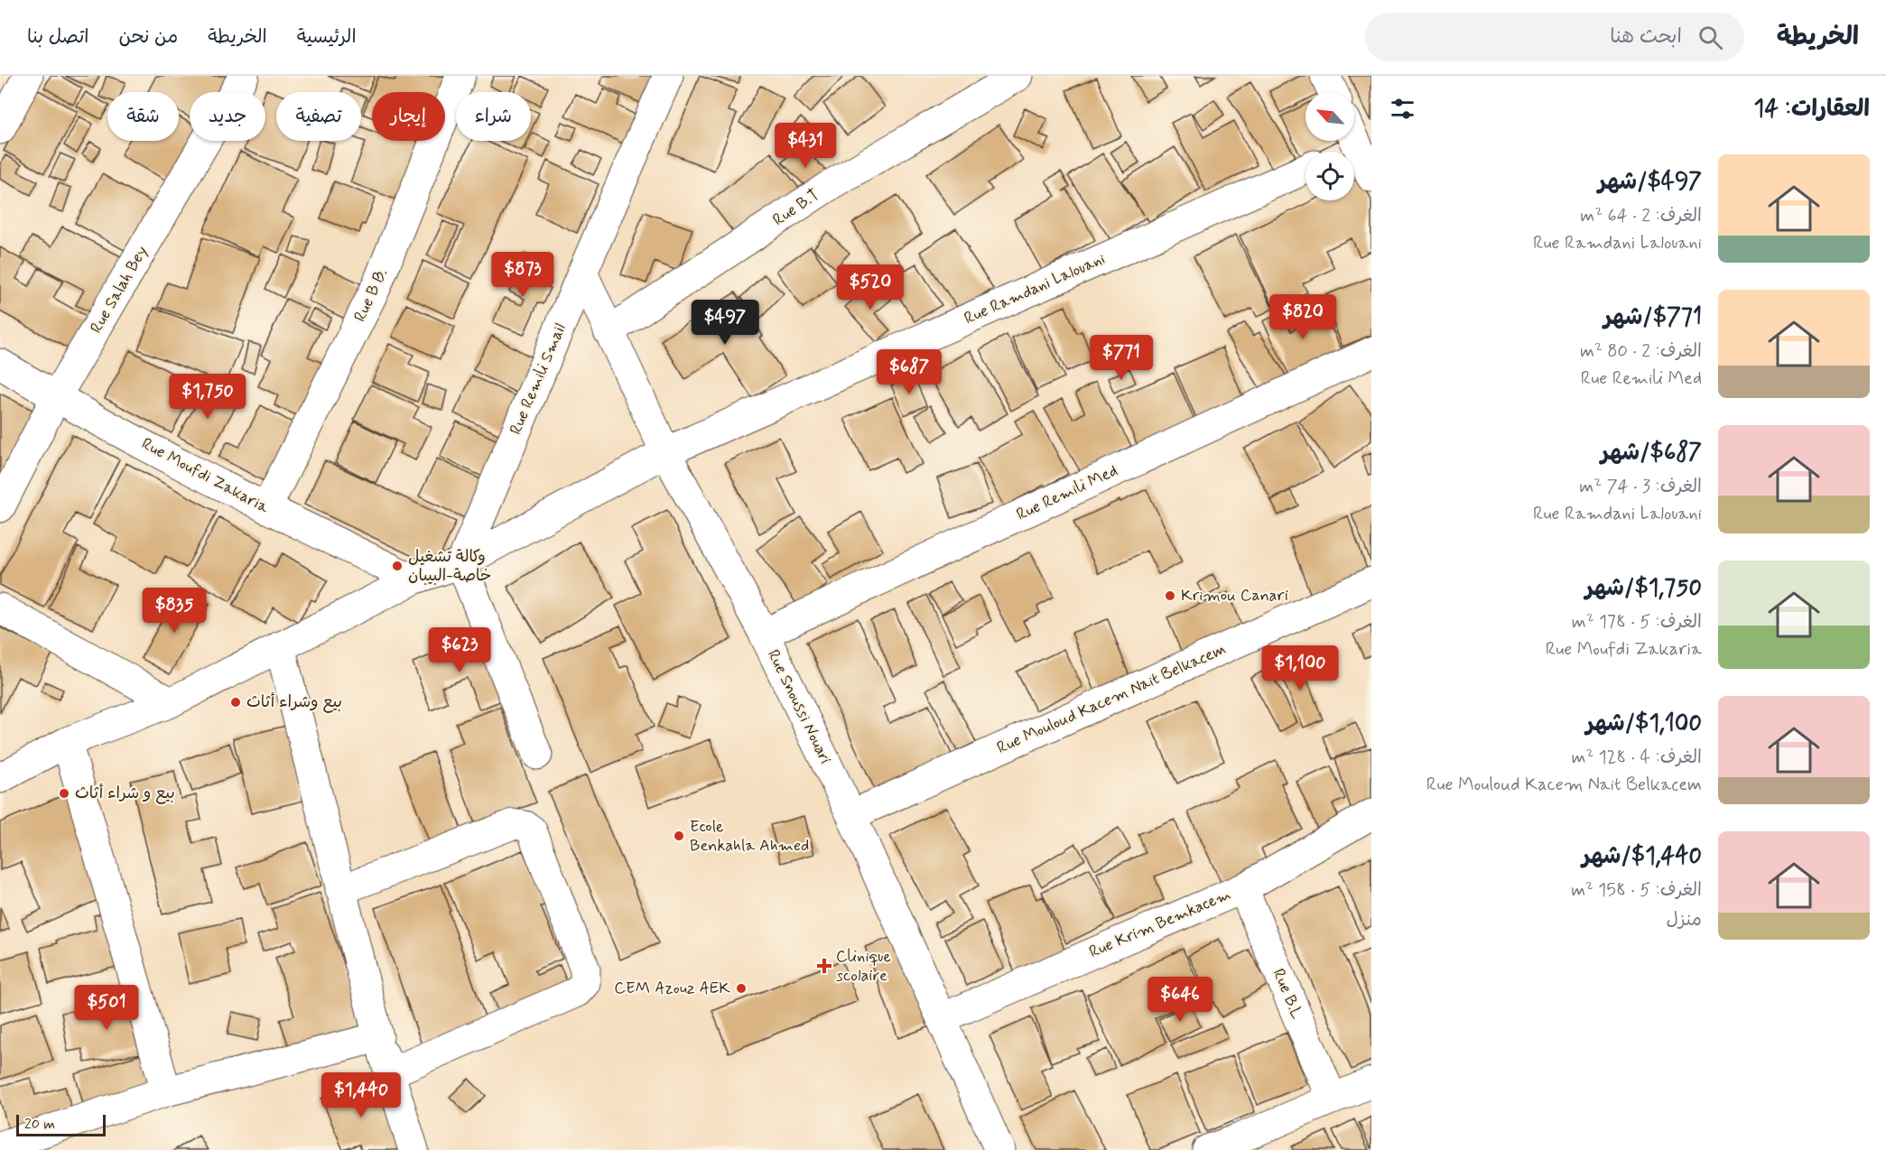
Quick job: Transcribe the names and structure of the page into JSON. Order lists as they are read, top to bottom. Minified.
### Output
{"streets":{"street":["Rue B.T","Rue Ramdani Lalouani","Rue Salah Bey","Rue B B.","Rue Remili Smail","Rue Moufdi Zakaria","Rue Remili Med","Rue Mouloud Kacem Nait Belkacem","Rue Snoussi Nouari","Rue Krim Bemkacem","Rue B.L"]},"crossings":[["Rue B.T","Rue Snoussi Nouari"],["Rue Ramdani Lalouani","Rue Remili Smail"],["Rue Ramdani Lalouani","Rue Moufdi Zakaria"],["Rue Ramdani Lalouani","Rue Snoussi Nouari"],["Rue Salah Bey","Rue Moufdi Zakaria"],["Rue B B.","Rue Moufdi Zakaria"],["Rue Remili Smail","Rue Snoussi Nouari"],["Rue Remili Med","Rue Snoussi Nouari"],["Rue Mouloud Kacem Nait Belkacem","Rue Snoussi Nouari"],["Rue Snoussi Nouari","Rue Krim Bemkacem"],["Rue Krim Bemkacem","Rue B.L"]],"places":{"other":["وكالة تشغيل خاصة-البيبان","Krimou Canari","بيع وشراء أثاث","بيع و شراء أثاث","Ecole Benkahla Ahmed","CEM Azouz AEK"],"health":["Clinique scolaire"]},"scale_bar":"20 m","north":"top left","page":{"header":"الخريطة","search":"ابحث هنا","nav":["الرئيسية","الخريطة","من نحن","اتصل بنا"],"heading":"العقارات: 14","chip":["شراء","إيجار","تصفية","جديد","شقة"],"price":["$431","$873","$520","$820","$497","$771","$687","$1,750","$835","$623","$1,100","$646","$501","$1,440"],"list":[{"name":"$497/شهر","note":"الغرف: 2 · 64 m² · Rue Ramdani Lalouani"},{"name":"$771/شهر","note":"الغرف: 2 · 80 m² · Rue Remili Med"},{"name":"$687/شهر","note":"الغرف: 3 · 74 m² · Rue Ramdani Lalouani"},{"name":"$1,750/شهر","note":"الغرف: 5 · 178 m² · Rue Moufdi Zakaria"},{"name":"$1,100/شهر","note":"الغرف: 4 · 128 m² · Rue Mouloud Kacem Nait Belkacem"},{"name":"$1,440/شهر","note":"الغرف: 5 · 158 m² · منزل"}],"scale":"20 m"}}
